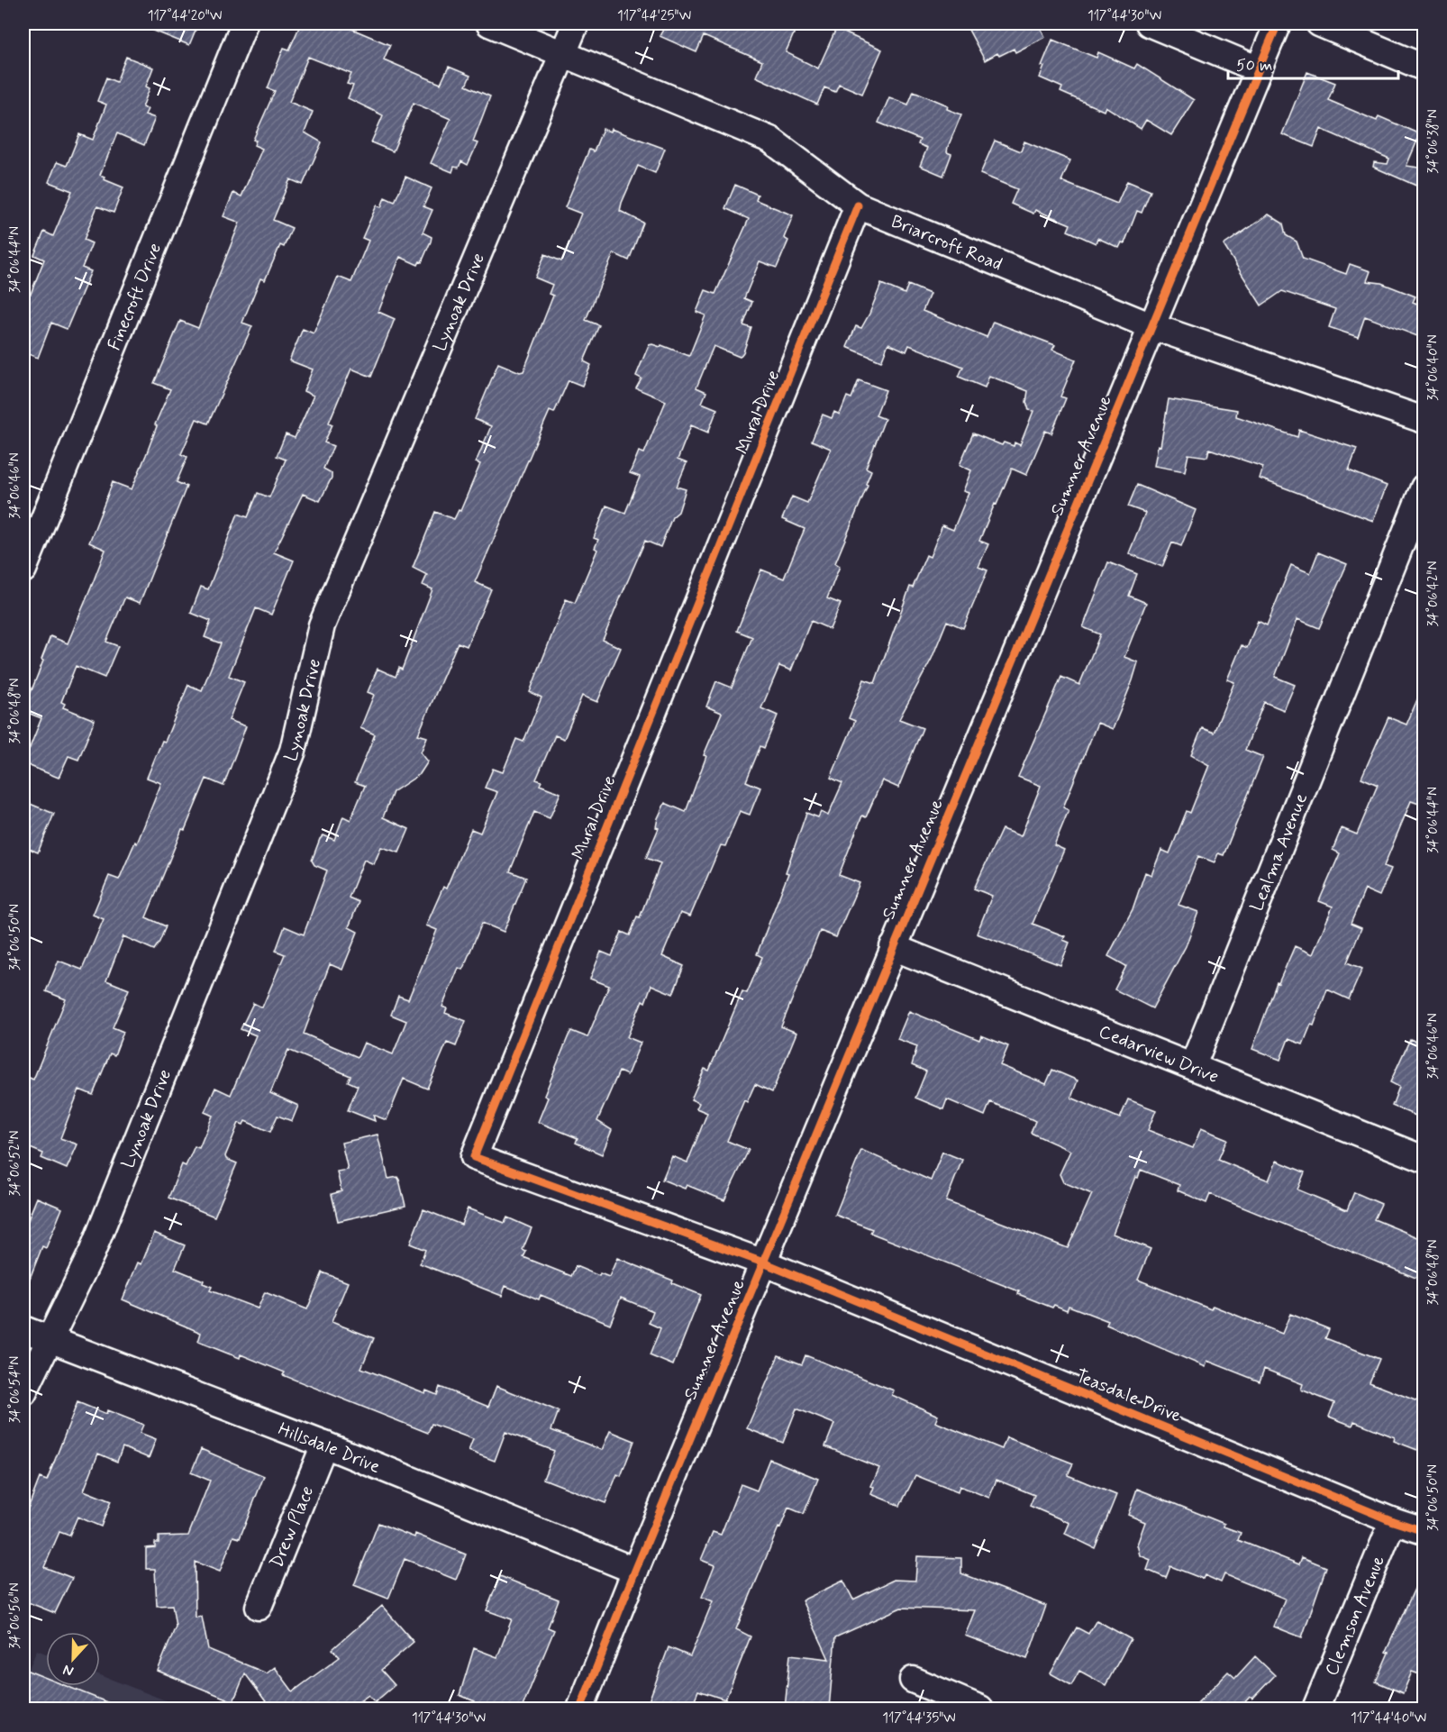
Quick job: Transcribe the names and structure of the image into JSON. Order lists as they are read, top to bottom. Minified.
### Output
{"streets":{"street":["Briarcroft Road","Finecroft Drive","Lynoak Drive","Mural Drive","Sumner Avenue","Lealma Avenue","Cedarview Drive","Teasdale Drive","Hillsdale Drive","Drew Place","Clemson Avenue"]},"crossings":[["Briarcroft Road","Lynoak Drive"],["Briarcroft Road","Mural Drive"],["Briarcroft Road","Sumner Avenue"],["Lynoak Drive","Hillsdale Drive"],["Mural Drive","Sumner Avenue"],["Mural Drive","Teasdale Drive"],["Sumner Avenue","Cedarview Drive"],["Sumner Avenue","Teasdale Drive"],["Sumner Avenue","Hillsdale Drive"],["Lealma Avenue","Cedarview Drive"],["Teasdale Drive","Clemson Avenue"],["Hillsdale Drive","Drew Place"]],"scale_bar":"50 m","north":"bottom","coordinates":["117°44'20\"W","117°44'25\"W","117°44'30\"W","34°06'38\"N","34°06'44\"N","34°06'40\"N","34°06'46\"N","34°06'42\"N","34°06'48\"N","34°06'50\"N","34°06'52\"N","34°06'54\"N","34°06'56\"N","117°44'35\"W","117°44'40\"W"]}
